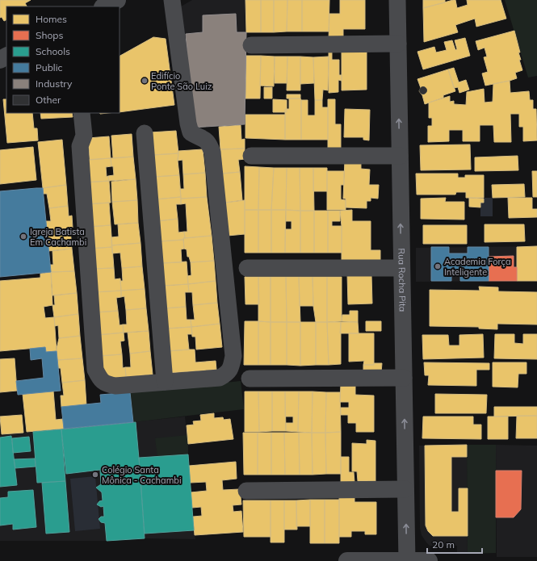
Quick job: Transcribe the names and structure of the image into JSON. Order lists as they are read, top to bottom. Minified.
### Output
{"streets":{"street":["Rua Rocha Pita"]},"one_way":["Rua Rocha Pita"],"places":["Edifício Ponte São Luiz","Igreja Batista Em Cachambi","Academia Força Inteligente","Colégio Santa Mônica - Cachambi"],"legend":["Homes","Shops","Schools","Public","Industry","Other"],"scale_bar":"20 m"}
